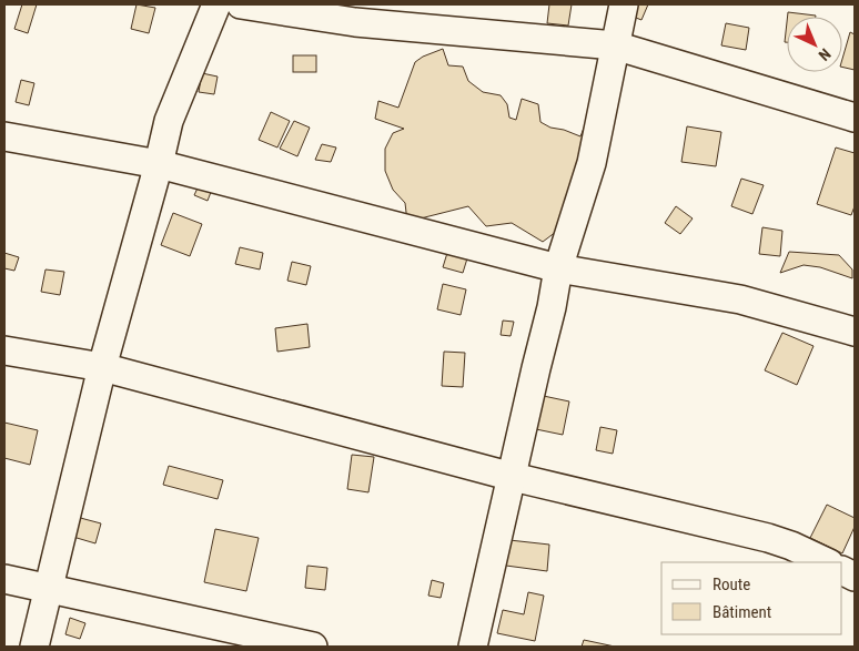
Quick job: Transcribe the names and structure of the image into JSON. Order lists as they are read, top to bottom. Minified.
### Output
{"legend":["Route","Bâtiment"],"north":"bottom right"}
